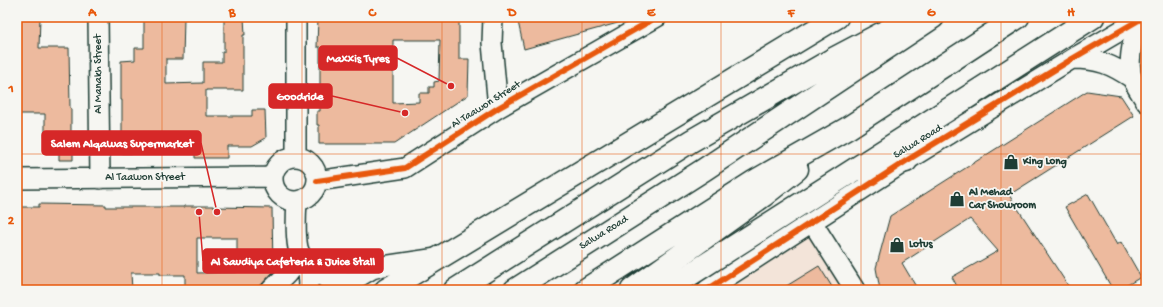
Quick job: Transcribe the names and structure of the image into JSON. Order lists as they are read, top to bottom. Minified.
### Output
{"streets":{"main road":["Salwa Road"],"street":["Al Manakh Street","Al Taawon Street"]},"crossings":[["Al Manakh Street","Al Taawon Street"]],"places":{"other":["Maxxis Tyres","Goodride","Al Saudiya Cafeteria & Juice Stall","Salem Alqawas Supermarket"],"shop":["King Long","Al Mehad Car Showroom","Lotus"]},"grid":{"columns":["A","B","C","D","E","F","G","H"],"rows":["1","2"]}}
